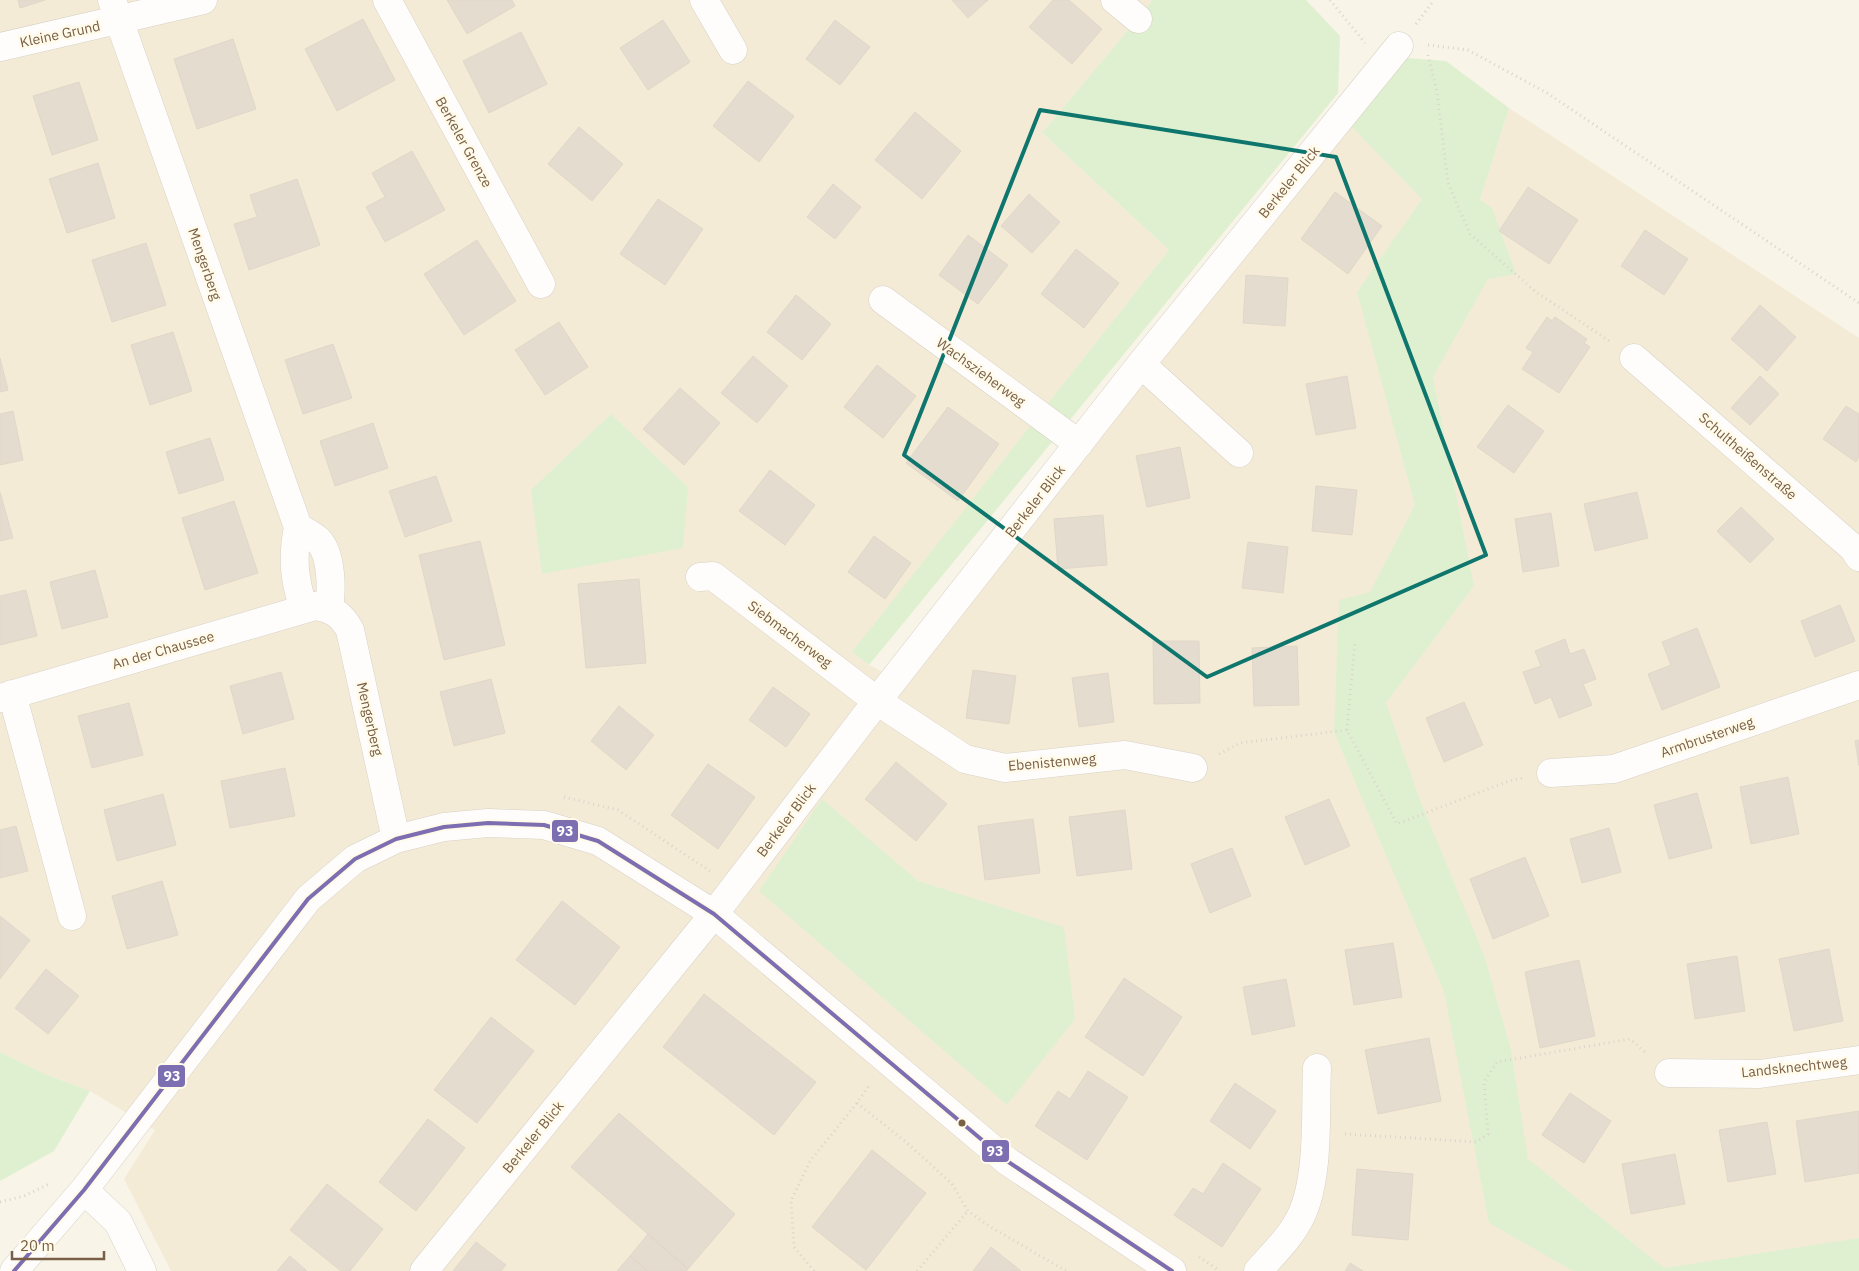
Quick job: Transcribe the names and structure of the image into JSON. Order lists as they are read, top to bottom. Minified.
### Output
{"streets":{"street":["Kleine Grund","Berkeler Grenze","Berkeler Blick","Mengerberg","Wachszieherweg","Schultheißenstraße","Siebmacherweg","An der Chaussee","Armbrusterweg","Ebenistenweg","Landsknechtweg"]},"crossings":[["Kleine Grund","Mengerberg"],["Berkeler Blick","Wachszieherweg"],["Berkeler Blick","Siebmacherweg"],["Berkeler Blick","Ebenistenweg"],["Mengerberg","An der Chaussee"],["Siebmacherweg","Ebenistenweg"]],"lines":["transit line 93"],"scale_bar":"20 m"}
